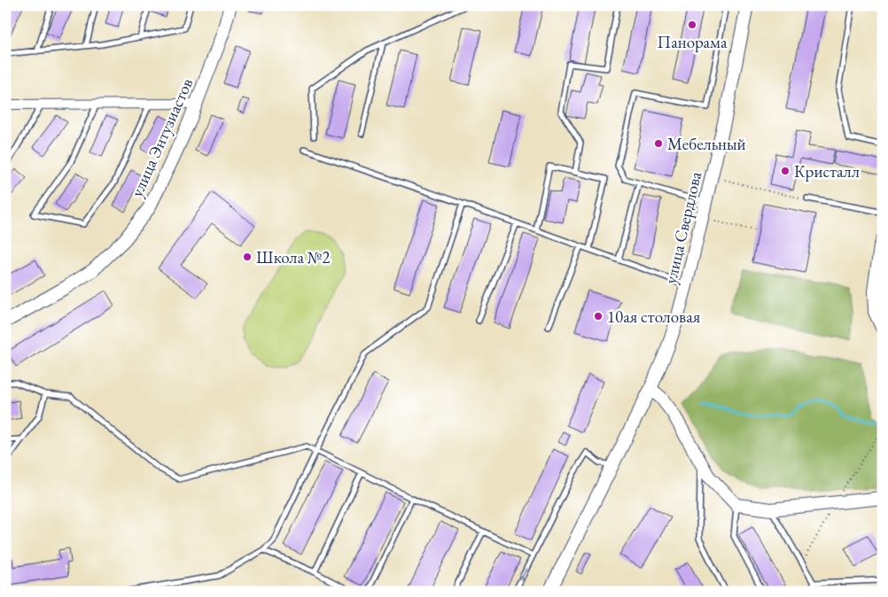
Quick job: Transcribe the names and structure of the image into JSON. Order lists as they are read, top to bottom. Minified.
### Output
{"streets":{"street":["улица Энтузиастов","улица Свердлова"]},"places":["Панорама","Мебельный","Кристалл","Школа №2","10ая столовая"]}
